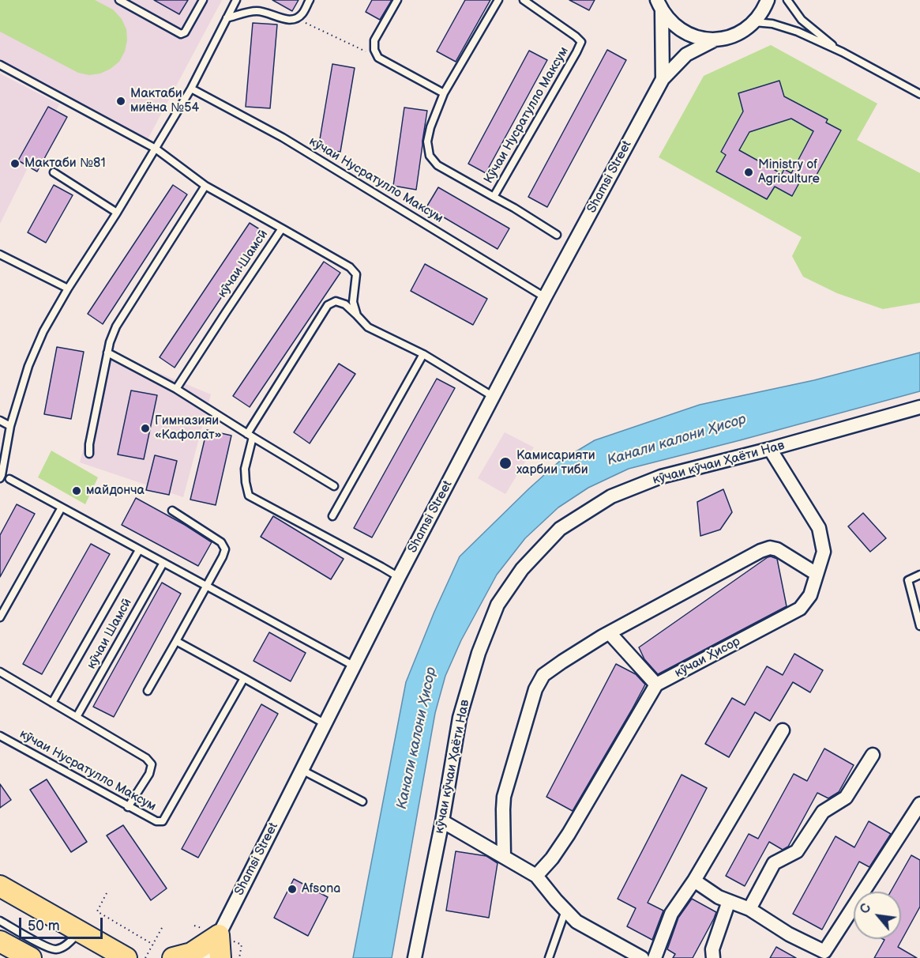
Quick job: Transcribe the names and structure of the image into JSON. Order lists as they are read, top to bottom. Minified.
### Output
{"streets":{"street":["Shamsi Street","кӯчаи кӯчаи Ҳаёти Нав","кӯчаи Ҳисор"],"lane":["Кӯчаи Нусратулло Максум","кӯчаи Нусратулло Максум","кӯчаи Шамсӣ"]},"crossings":[["Shamsi Street","кӯчаи Нусратулло Максум"],["кӯчаи кӯчаи Ҳаёти Нав","кӯчаи Ҳисор"]],"water":["Канали калони Ҳисор"],"places":["Мактаби миёна №54","Мактаби №81","Ministry of Agriculture","Гимназияи «Кафолат»","Камисарияти харбии тиби","майдонча","Afsona"],"scale_bar":"50 m","north":"top left"}
